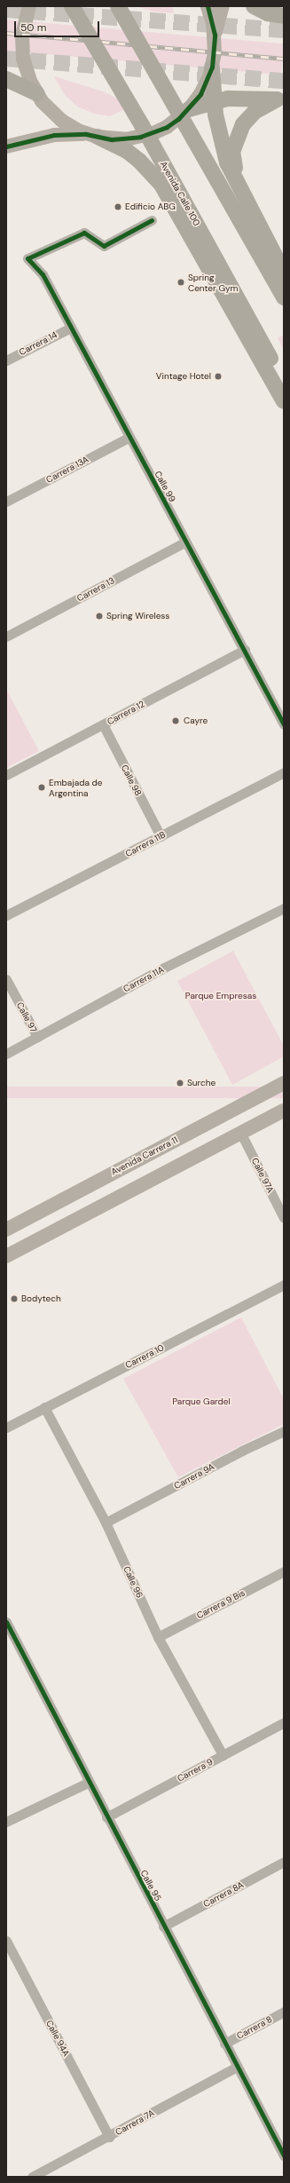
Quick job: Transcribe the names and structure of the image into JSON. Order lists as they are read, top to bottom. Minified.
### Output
{"streets":{"main road":["Avenida Calle 100","Avenida Carrera 11"],"street":["Carrera 14","Carrera 13A","Calle 99","Carrera 13","Carrera 12","Calle 98","Carrera 11B","Carrera 11A","Calle 97","Calle 97A","Carrera 10","Carrera 9A","Calle 96","Carrera 9 Bis","Carrera 9","Calle 95","Carrera 8A","Carrera 8","Calle 94A","Carrera 7A"]},"crossings":[["Carrera 14","Calle 99"],["Carrera 13A","Calle 99"],["Calle 99","Carrera 13"],["Calle 99","Carrera 12"],["Carrera 12","Calle 98"],["Calle 98","Carrera 11B"],["Carrera 11A","Calle 97"],["Carrera 10","Calle 96"],["Carrera 9A","Calle 96"],["Calle 96","Carrera 9 Bis"],["Calle 96","Carrera 9"],["Carrera 9","Calle 95"],["Calle 95","Carrera 8A"],["Calle 95","Carrera 8"],["Calle 95","Carrera 7A"],["Calle 94A","Carrera 7A"]],"parks":["Parque Empresas","Parque Gardel"],"places":["Edificio ABG","Spring Center Gym","Vintage Hotel","Spring Wireless","Cayre","Embajada de Argentina","Surche","Bodytech"],"scale_bar":"50 m"}
